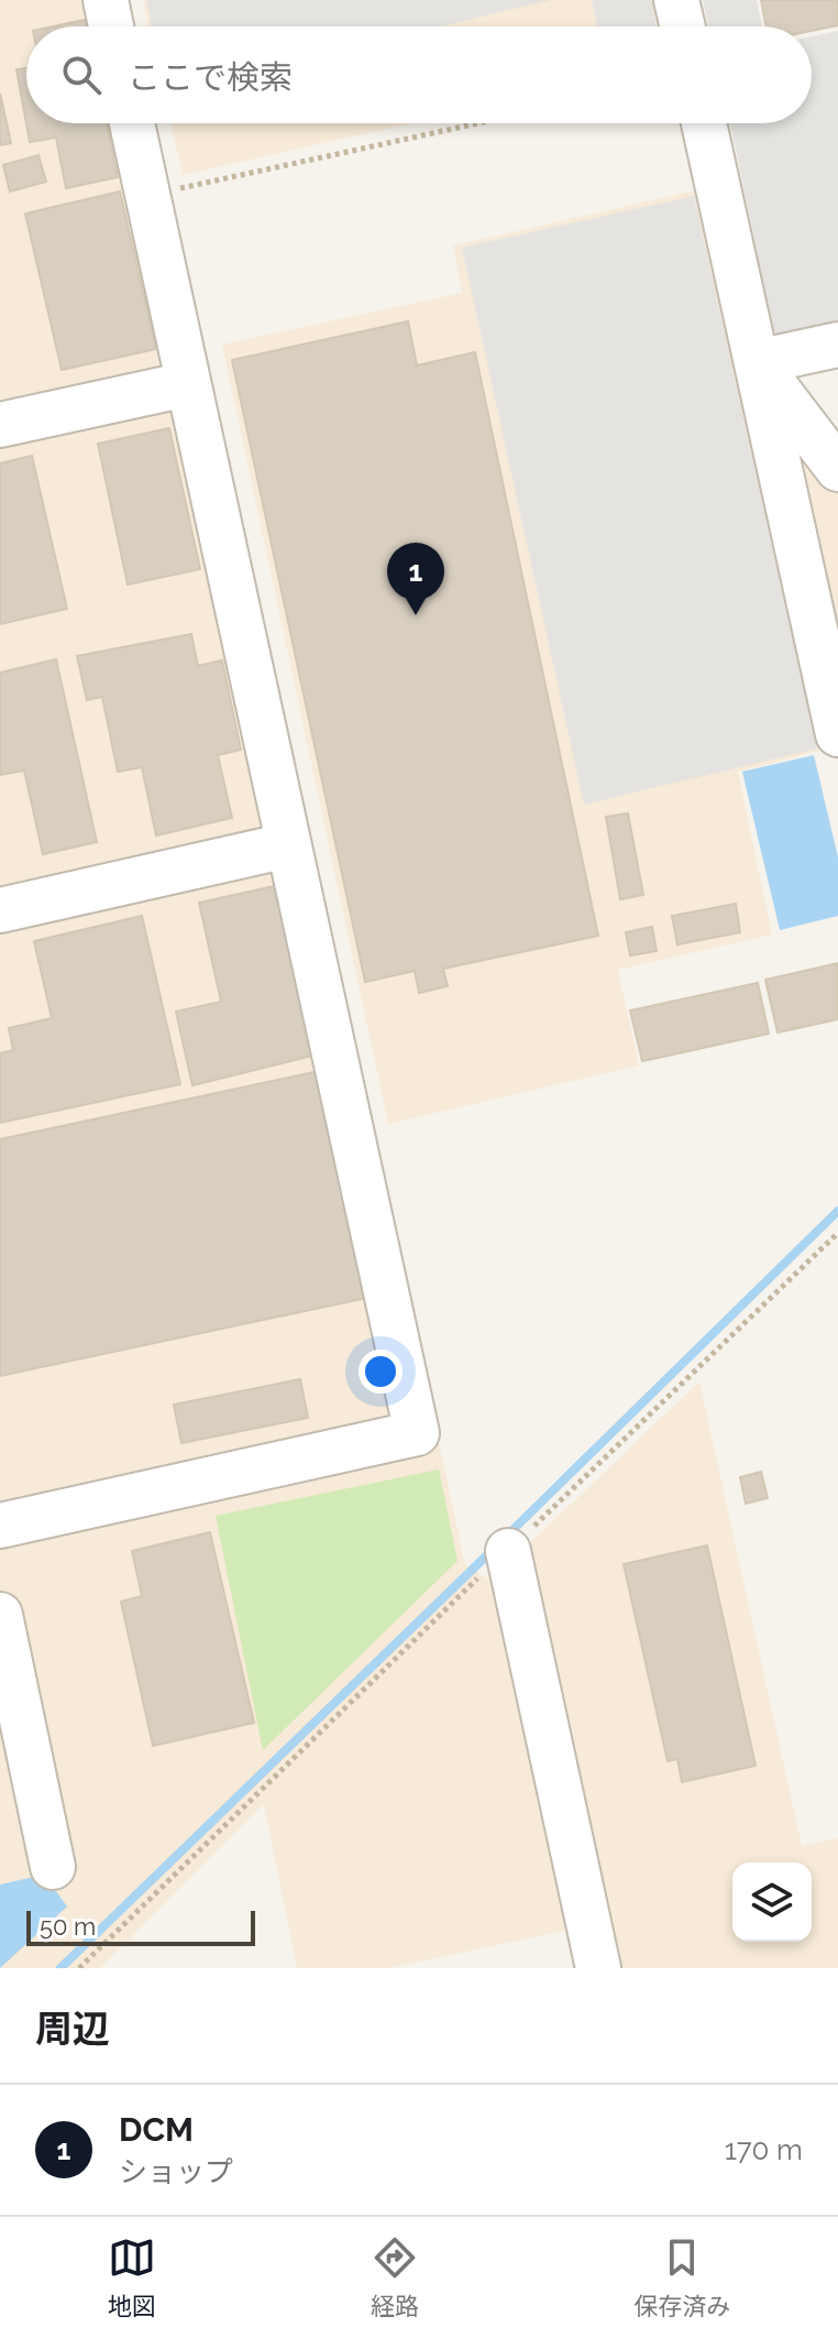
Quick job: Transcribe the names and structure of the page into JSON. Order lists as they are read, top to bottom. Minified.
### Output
{"scale_bar":"50 m","page":{"search":"ここで検索","pins":"1","scale":"50 m","heading":"周辺","list":[{"mark":"1","name":"DCM","note":"ショップ","value":"170 m"}],"nav":["地図","経路","保存済み"]}}
